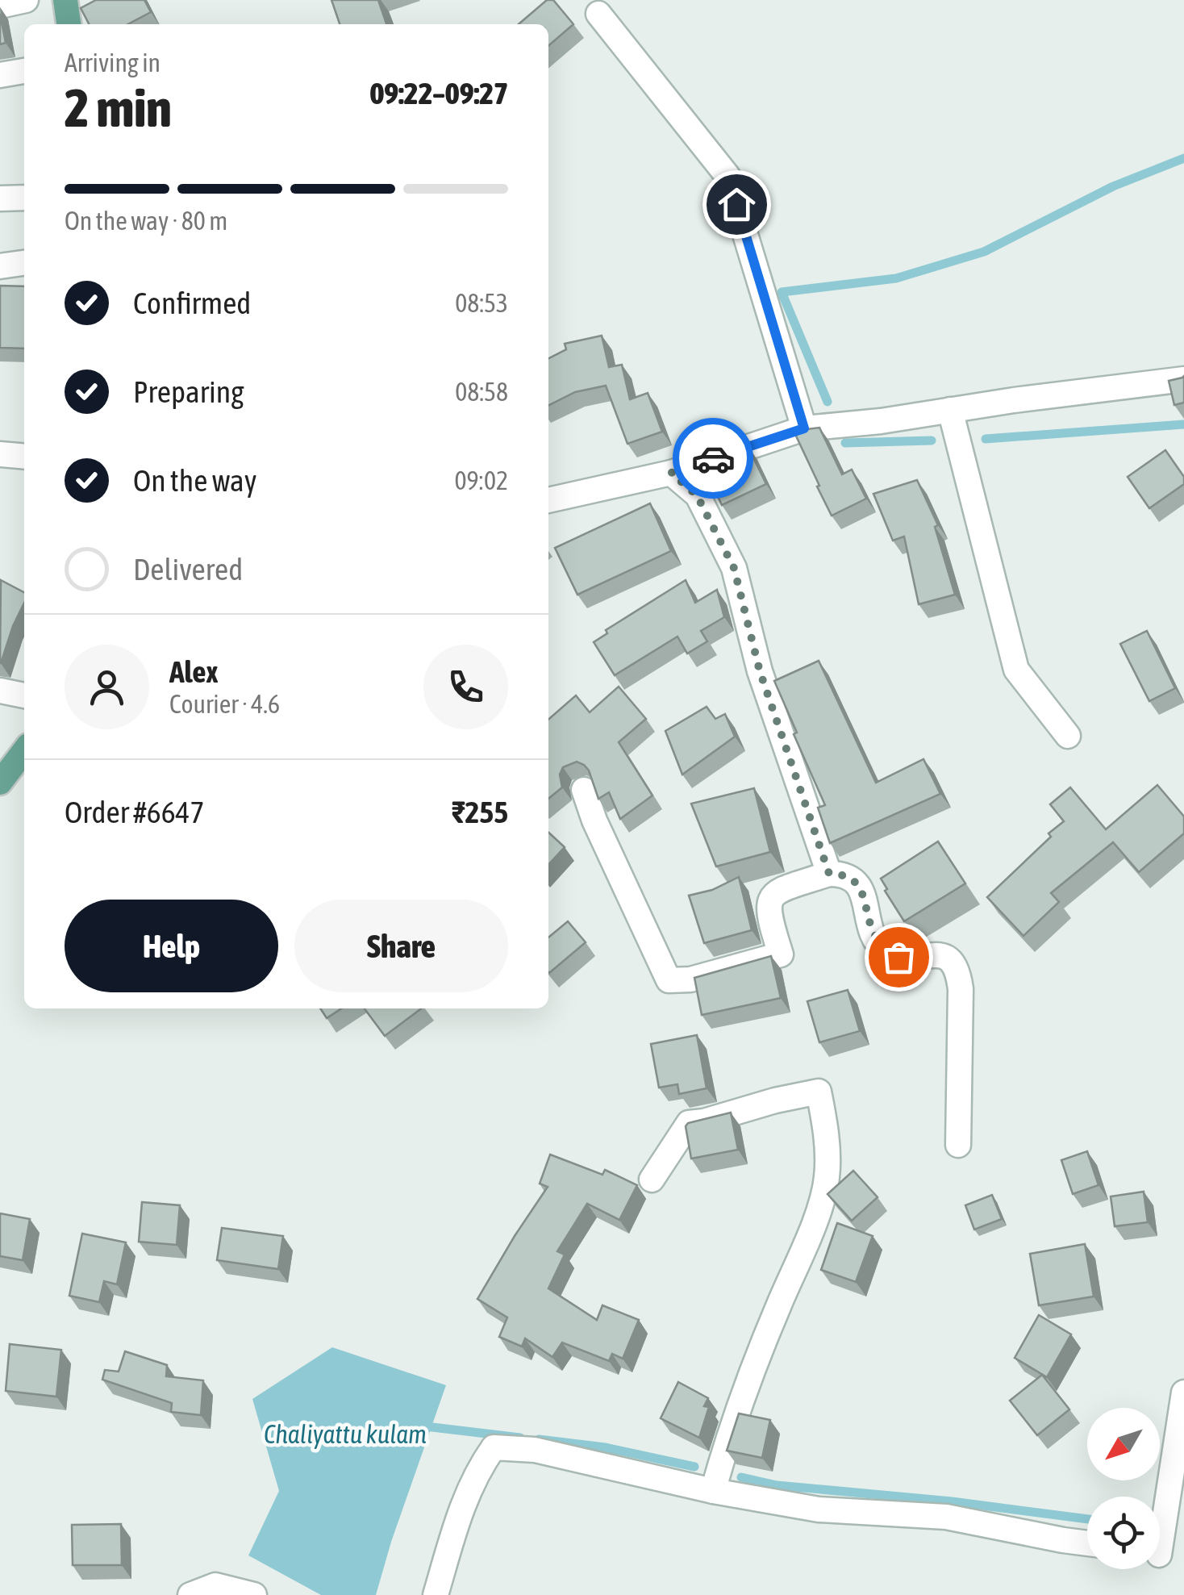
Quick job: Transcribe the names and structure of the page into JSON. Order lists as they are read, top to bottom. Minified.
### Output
{"water":["Chaliyattu kulam"],"north":"bottom left","page":{"heading":["2 min","Arriving in","09:22–09:27"],"panel":["Alex","Courier · 4.6","Order #6647","₹255"],"bar":"On the way · 80 m","list":[["Confirmed","08:53"],["Preparing","08:58"],["On the way","09:02"],"Delivered"],"buttons":["Help","Share"]}}
